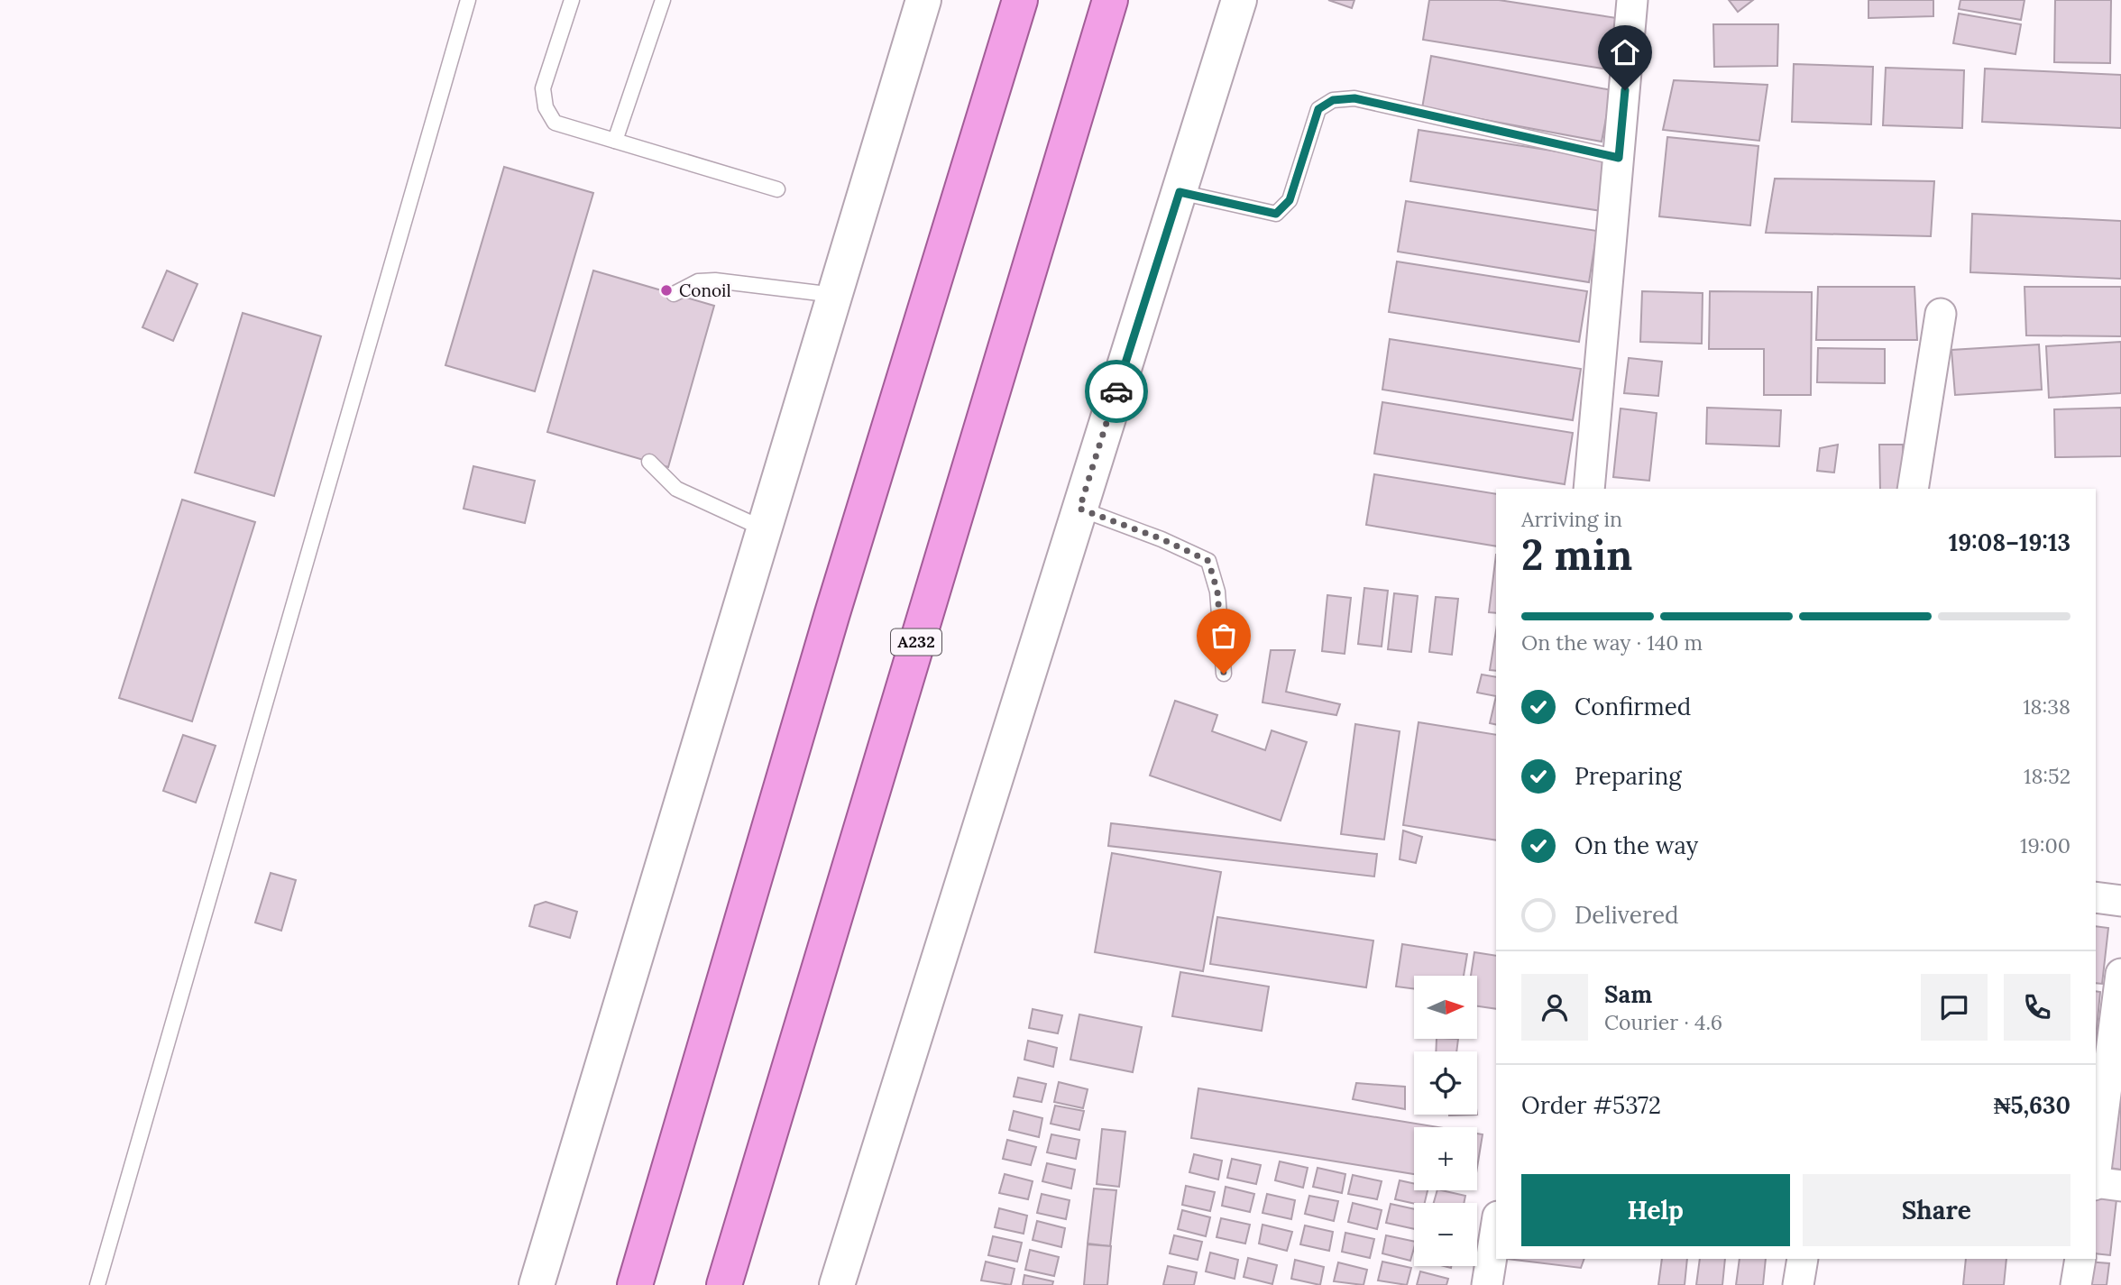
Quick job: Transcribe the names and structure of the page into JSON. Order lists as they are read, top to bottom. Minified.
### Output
{"streets":{"highway":["A232"]},"places":["Conoil"],"north":"right","page":{"heading":["2 min","Arriving in","19:08–19:13"],"panel":["Sam","Courier · 4.6","Order #5372","₦5,630"],"bar":"On the way · 140 m","list":[["Confirmed","18:38"],["Preparing","18:52"],["On the way","19:00"],"Delivered"],"map_buttons":["+","−"],"buttons":["Help","Share"]}}
